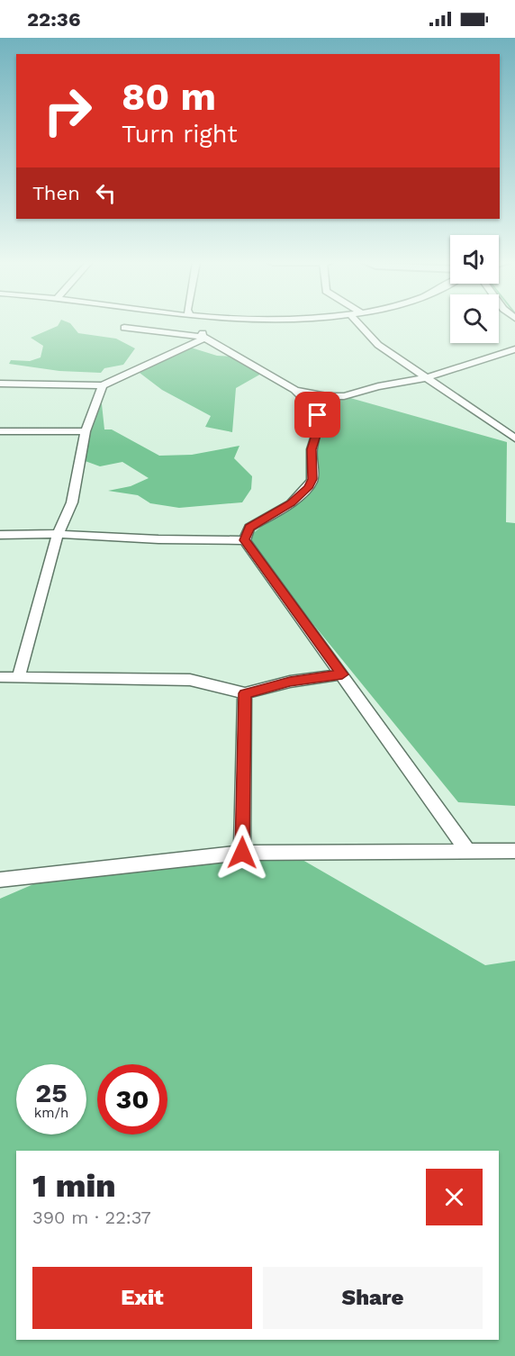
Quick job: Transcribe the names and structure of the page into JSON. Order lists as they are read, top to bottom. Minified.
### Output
{"page":{"status":"22:36","turn":["80 m","Turn right"],"then":"Then","speed":"25 km/h","limit":"30","heading":["1 min","390 m · 22:37"],"buttons":["Exit","Share"]}}
